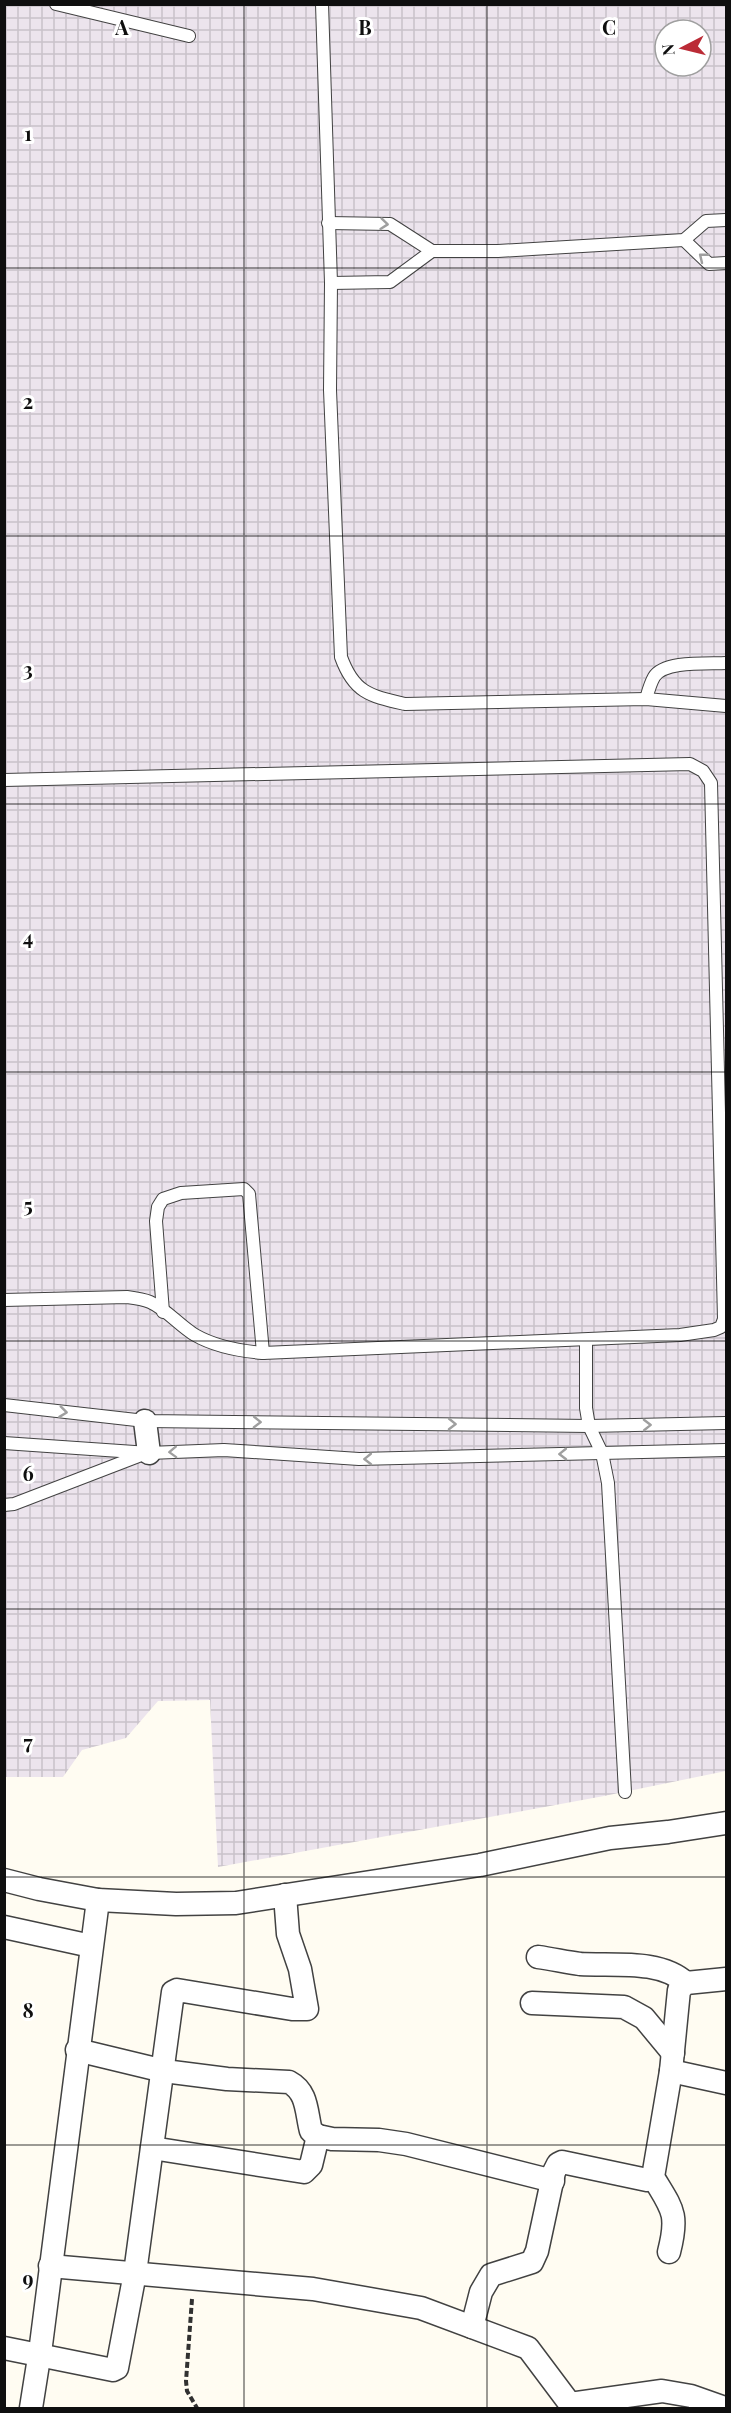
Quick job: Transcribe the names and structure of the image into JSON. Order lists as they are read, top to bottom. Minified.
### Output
{"north":"left","grid":{"columns":["A","B","C"],"rows":["1","2","3","4","5","6","7","8","9"]}}
